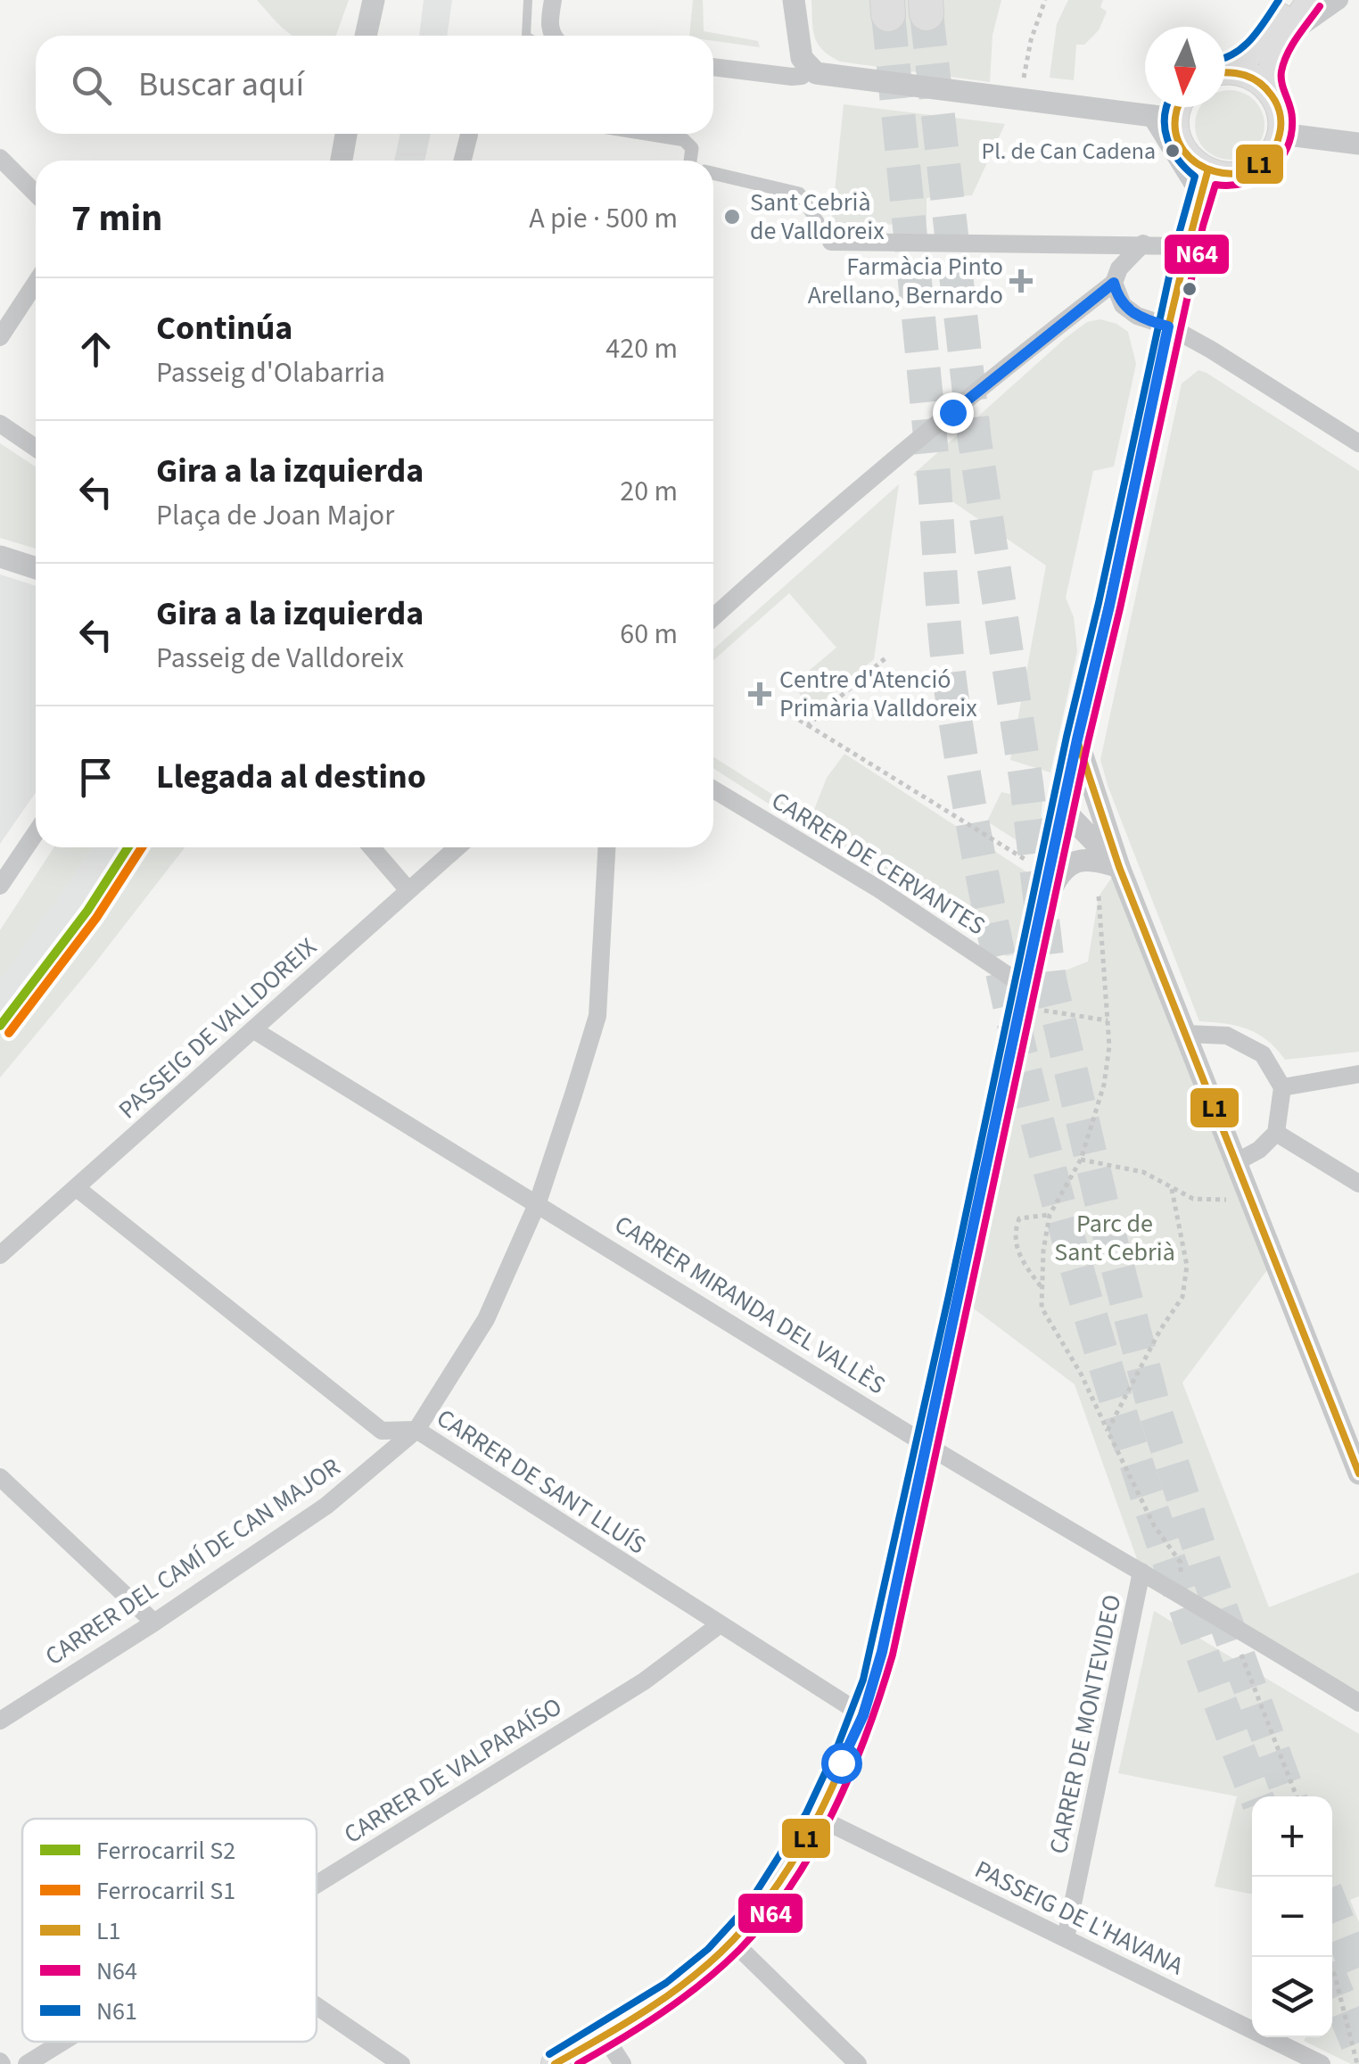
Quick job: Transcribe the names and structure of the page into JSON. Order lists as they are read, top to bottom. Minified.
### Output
{"streets":{"street":["CARRER DE CERVANTES","PASSEIG DE VALLDOREIX","CARRER MIRANDA DEL VALLÈS","CARRER DE SANT LLUÍS","CARRER DEL CAMÍ DE CAN MAJOR","CARRER DE MONTEVIDEO","CARRER DE VALPARAÍSO","PASSEIG DE L'HAVANA"]},"crossings":[["PASSEIG DE VALLDOREIX","CARRER MIRANDA DEL VALLÈS"],["PASSEIG DE VALLDOREIX","CARRER DE SANT LLUÍS"],["CARRER MIRANDA DEL VALLÈS","CARRER DEL CAMÍ DE CAN MAJOR"],["CARRER MIRANDA DEL VALLÈS","CARRER DE MONTEVIDEO"],["CARRER DE SANT LLUÍS","CARRER DEL CAMÍ DE CAN MAJOR"],["CARRER DE SANT LLUÍS","CARRER DE VALPARAÍSO"],["CARRER DE MONTEVIDEO","PASSEIG DE L'HAVANA"]],"parks":["Parc de Sant Cebrià"],"places":{"other":["Pl. de Can Cadena","Sant Cebrià de Valldoreix"],"health":["Farmàcia Pinto Arellano, Bernardo","Centre d'Atenció Primària Valldoreix"]},"lines":["transit line N61","transit line N64","transit line L1","rail line S2","rail line S1"],"legend":["Ferrocarril S2","Ferrocarril S1","L1","N64","N61"],"north":"bottom","page":{"search":"Buscar aquí","heading":["7 min","A pie · 500 m"],"list":[["Continúa","Passeig d'Olabarria","420 m"],["Gira a la izquierda","Plaça de Joan Major","20 m"],["Gira a la izquierda","Passeig de Valldoreix","60 m"],"Llegada al destino"],"map_buttons":["+","−"]}}
